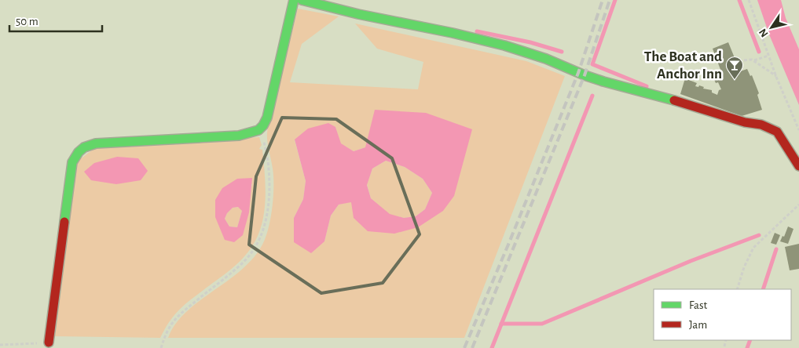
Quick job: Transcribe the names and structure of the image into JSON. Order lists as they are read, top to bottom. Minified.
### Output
{"places":{"bar":["The Boat and Anchor Inn"]},"legend":["Fast","Jam"],"scale_bar":"50 m","north":"bottom left"}
